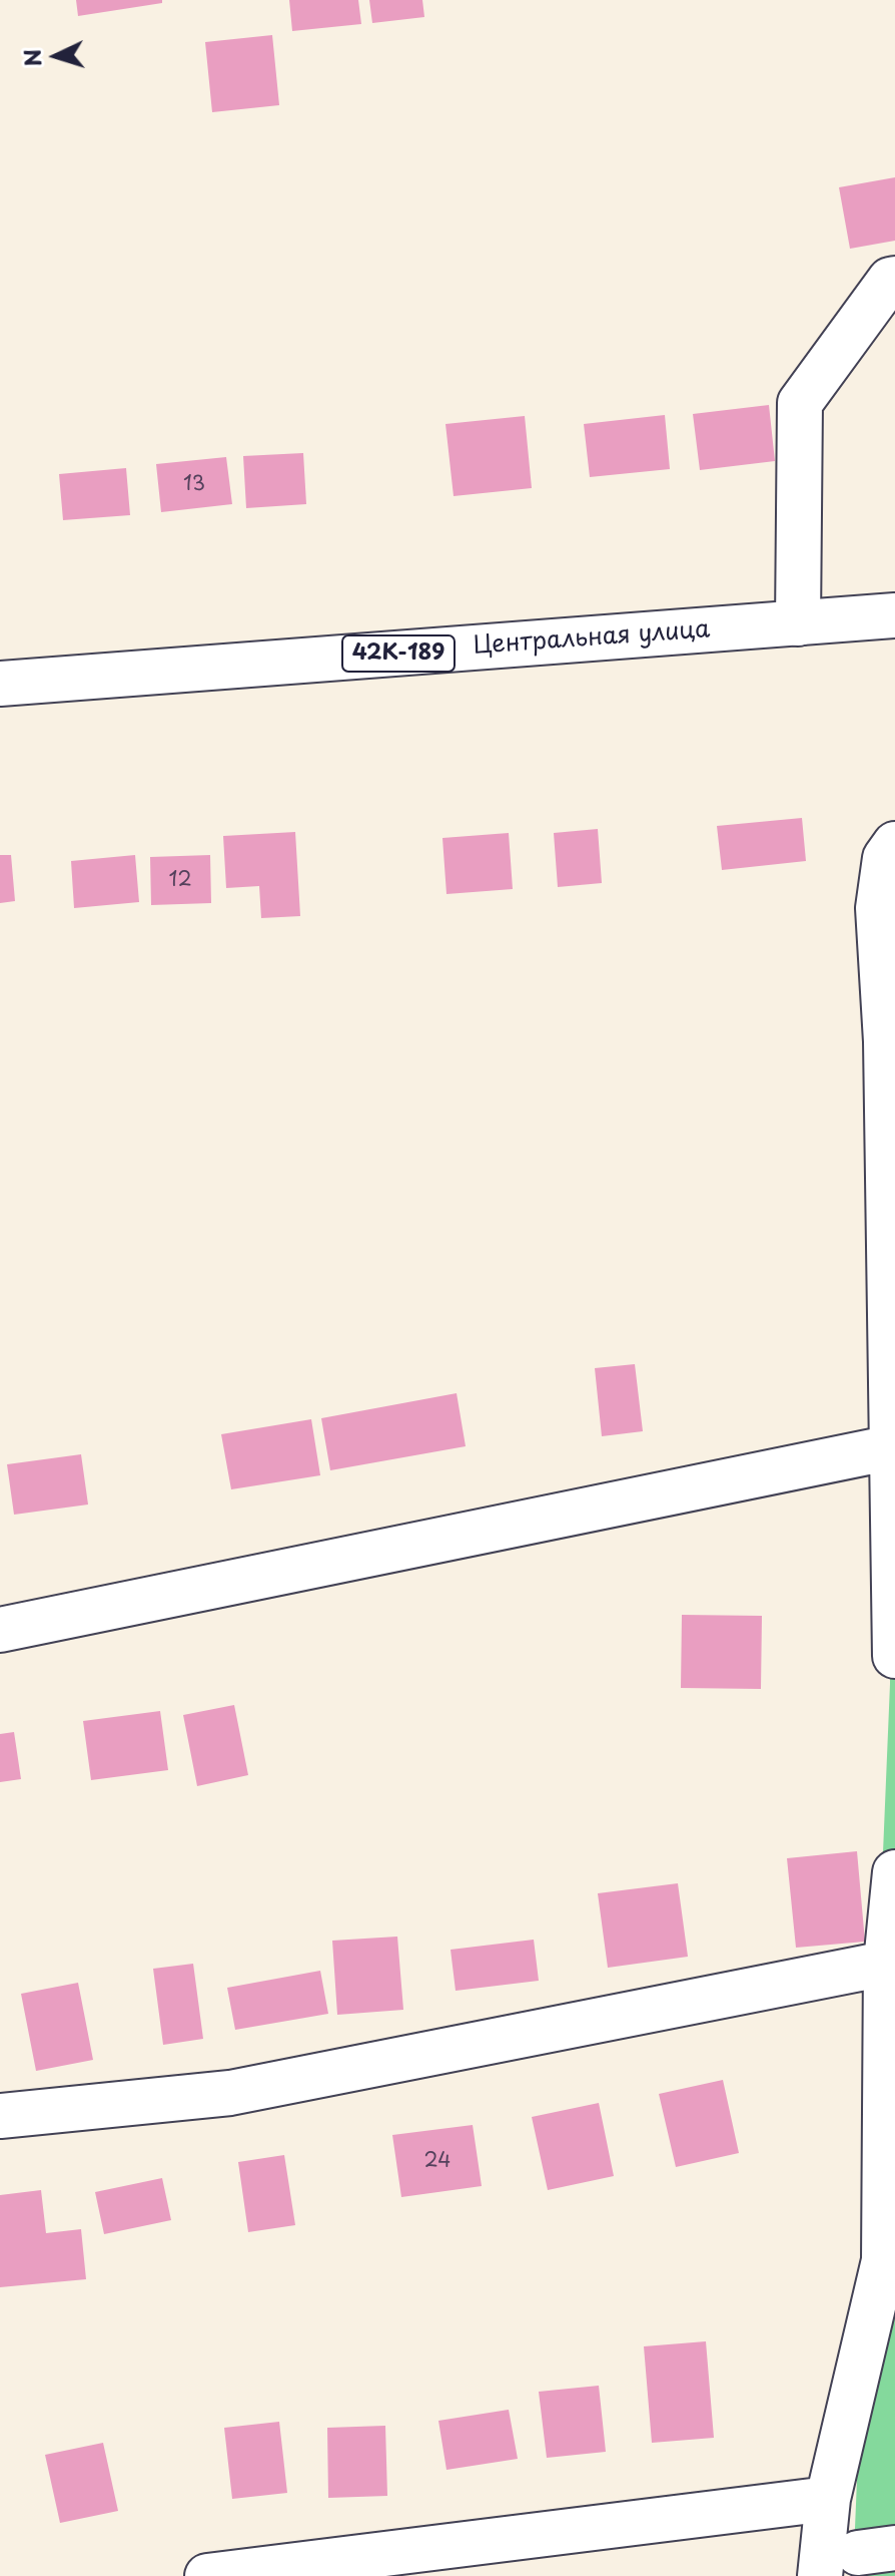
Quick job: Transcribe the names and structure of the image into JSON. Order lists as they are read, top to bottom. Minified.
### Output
{"streets":{"street":["Центральная улица","42К-189"]},"house_numbers":["13","12","24"],"north":"left"}
